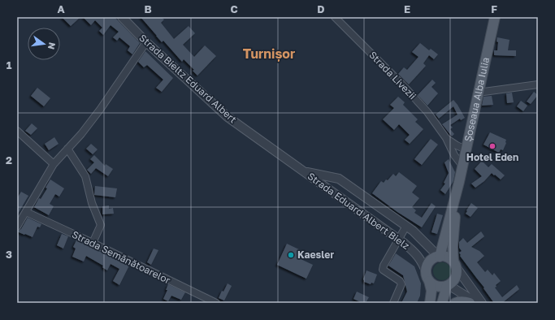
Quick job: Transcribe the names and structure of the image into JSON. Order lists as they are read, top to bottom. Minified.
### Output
{"streets":{"main road":["Șoseaua Alba Iulia"],"street":["Strada Livezii","Strada Bieltz Eduard Albert","Strada Eduard Albert Bielz","Strada Semănătoarelor"]},"crossings":[["Strada Livezii","Șoseaua Alba Iulia"],["Strada Bieltz Eduard Albert","Strada Eduard Albert Bielz"],["Șoseaua Alba Iulia","Strada Eduard Albert Bielz"]],"districts":["Turnișor"],"places":["Hotel Eden","Kaesler"],"north":"right","grid":{"columns":["A","B","C","D","E","F"],"rows":["1","2","3"]}}
